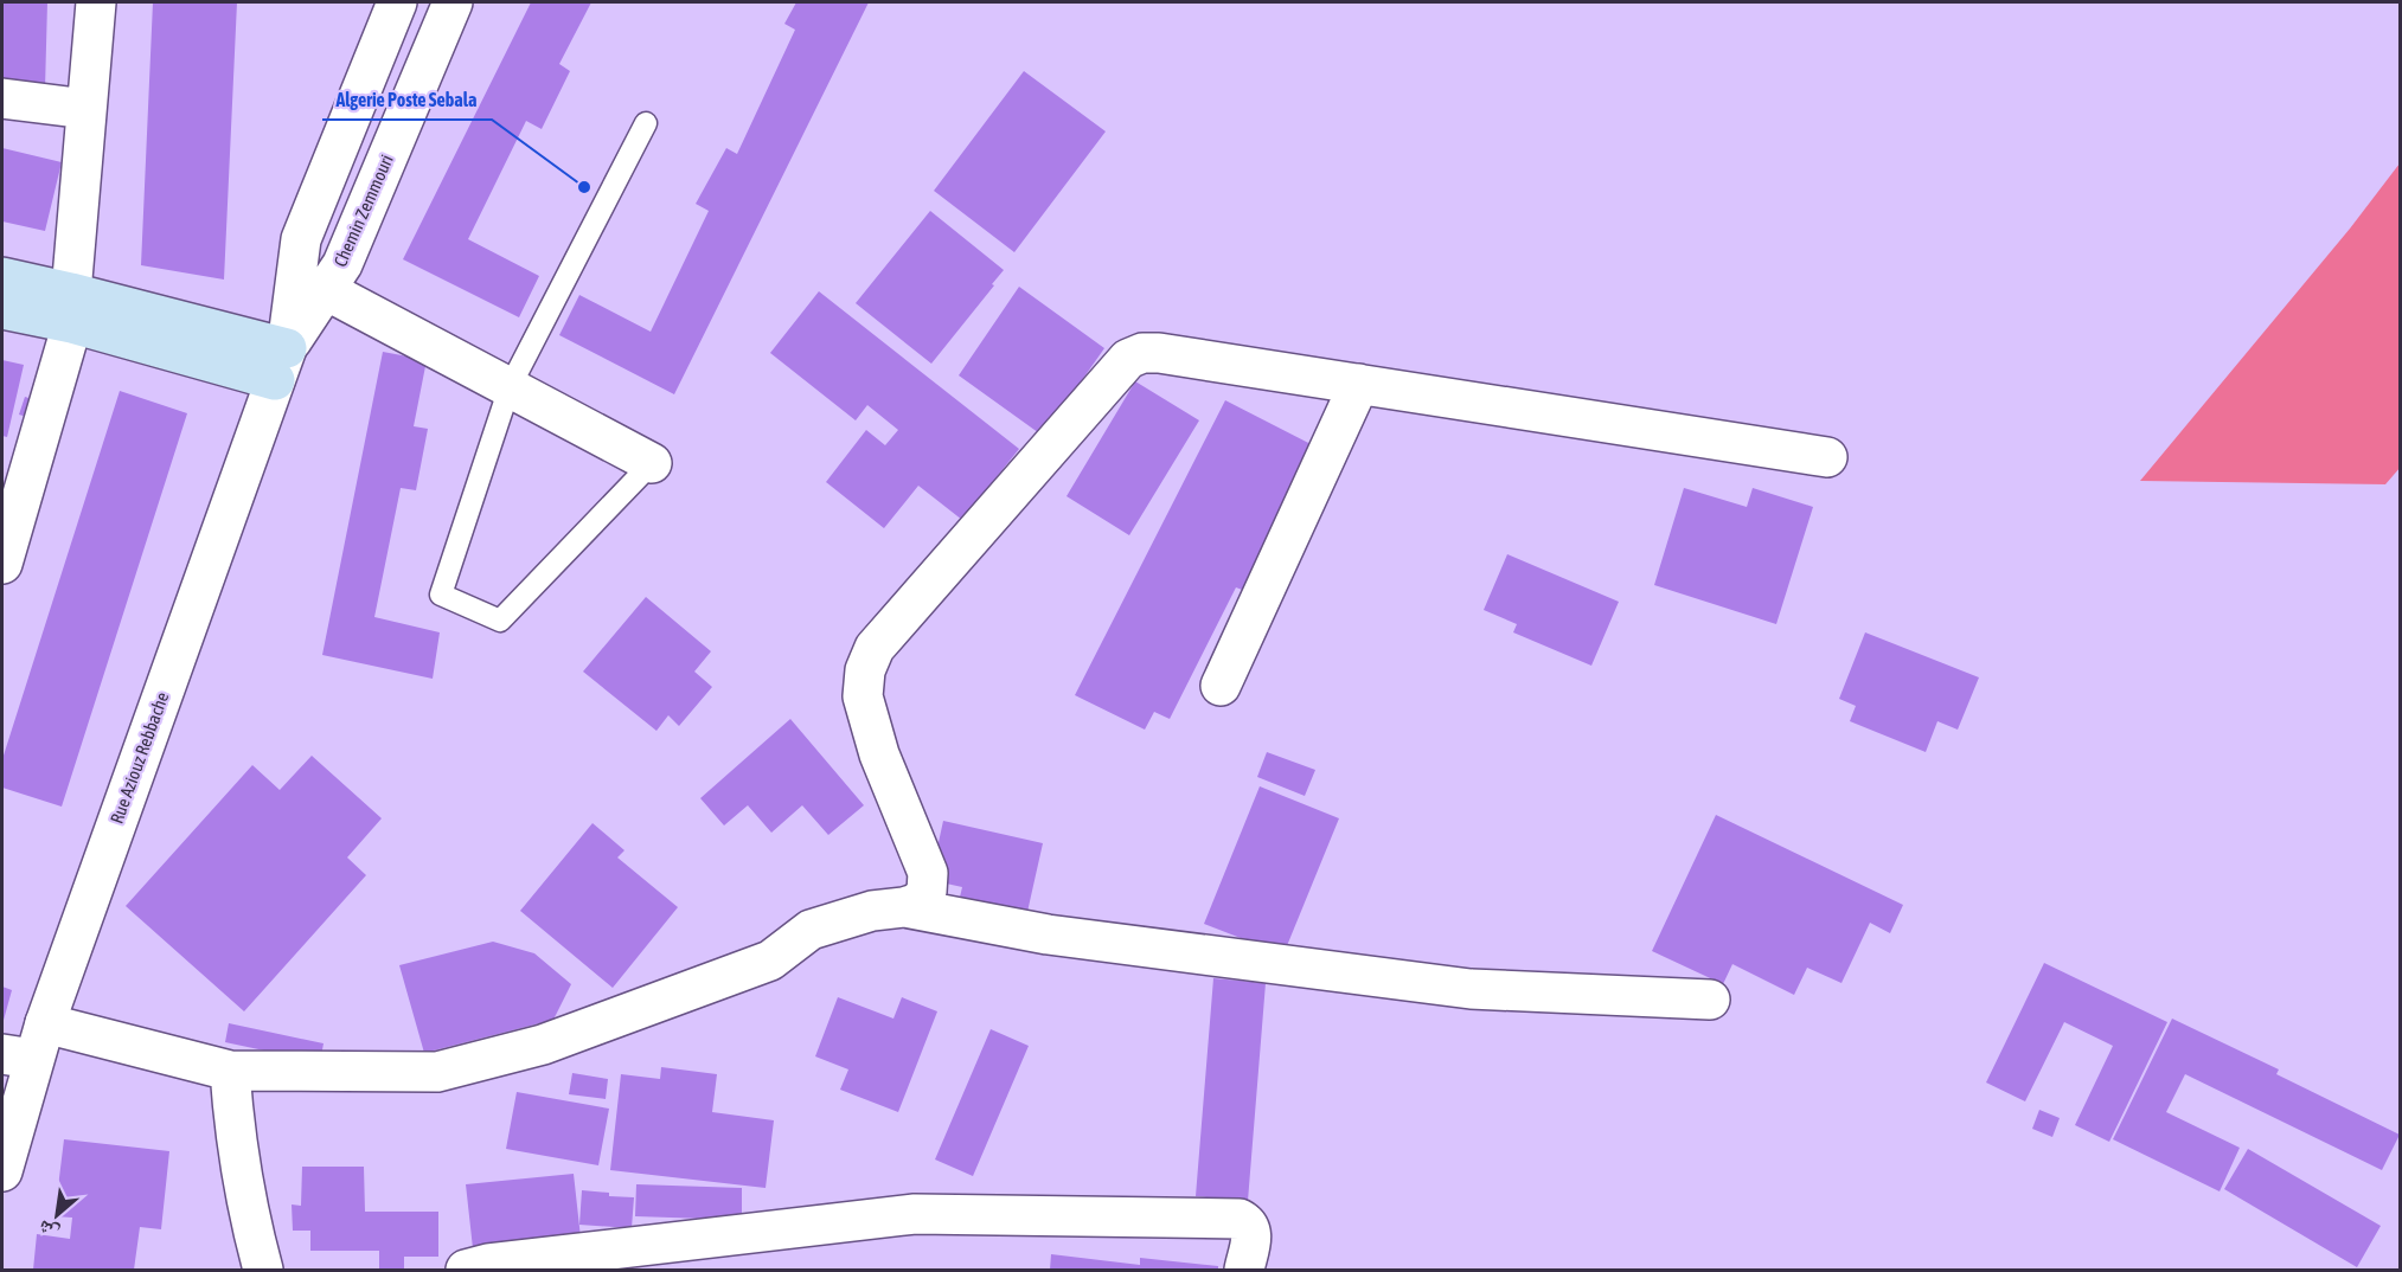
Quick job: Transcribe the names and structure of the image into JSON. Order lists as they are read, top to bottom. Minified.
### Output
{"streets":{"street":["Chemin Zemmouri","Rue Aziouz Rebbache"]},"crossings":[["Chemin Zemmouri","Rue Aziouz Rebbache"]],"places":["Algerie Poste Sebala"],"north":"bottom left"}
